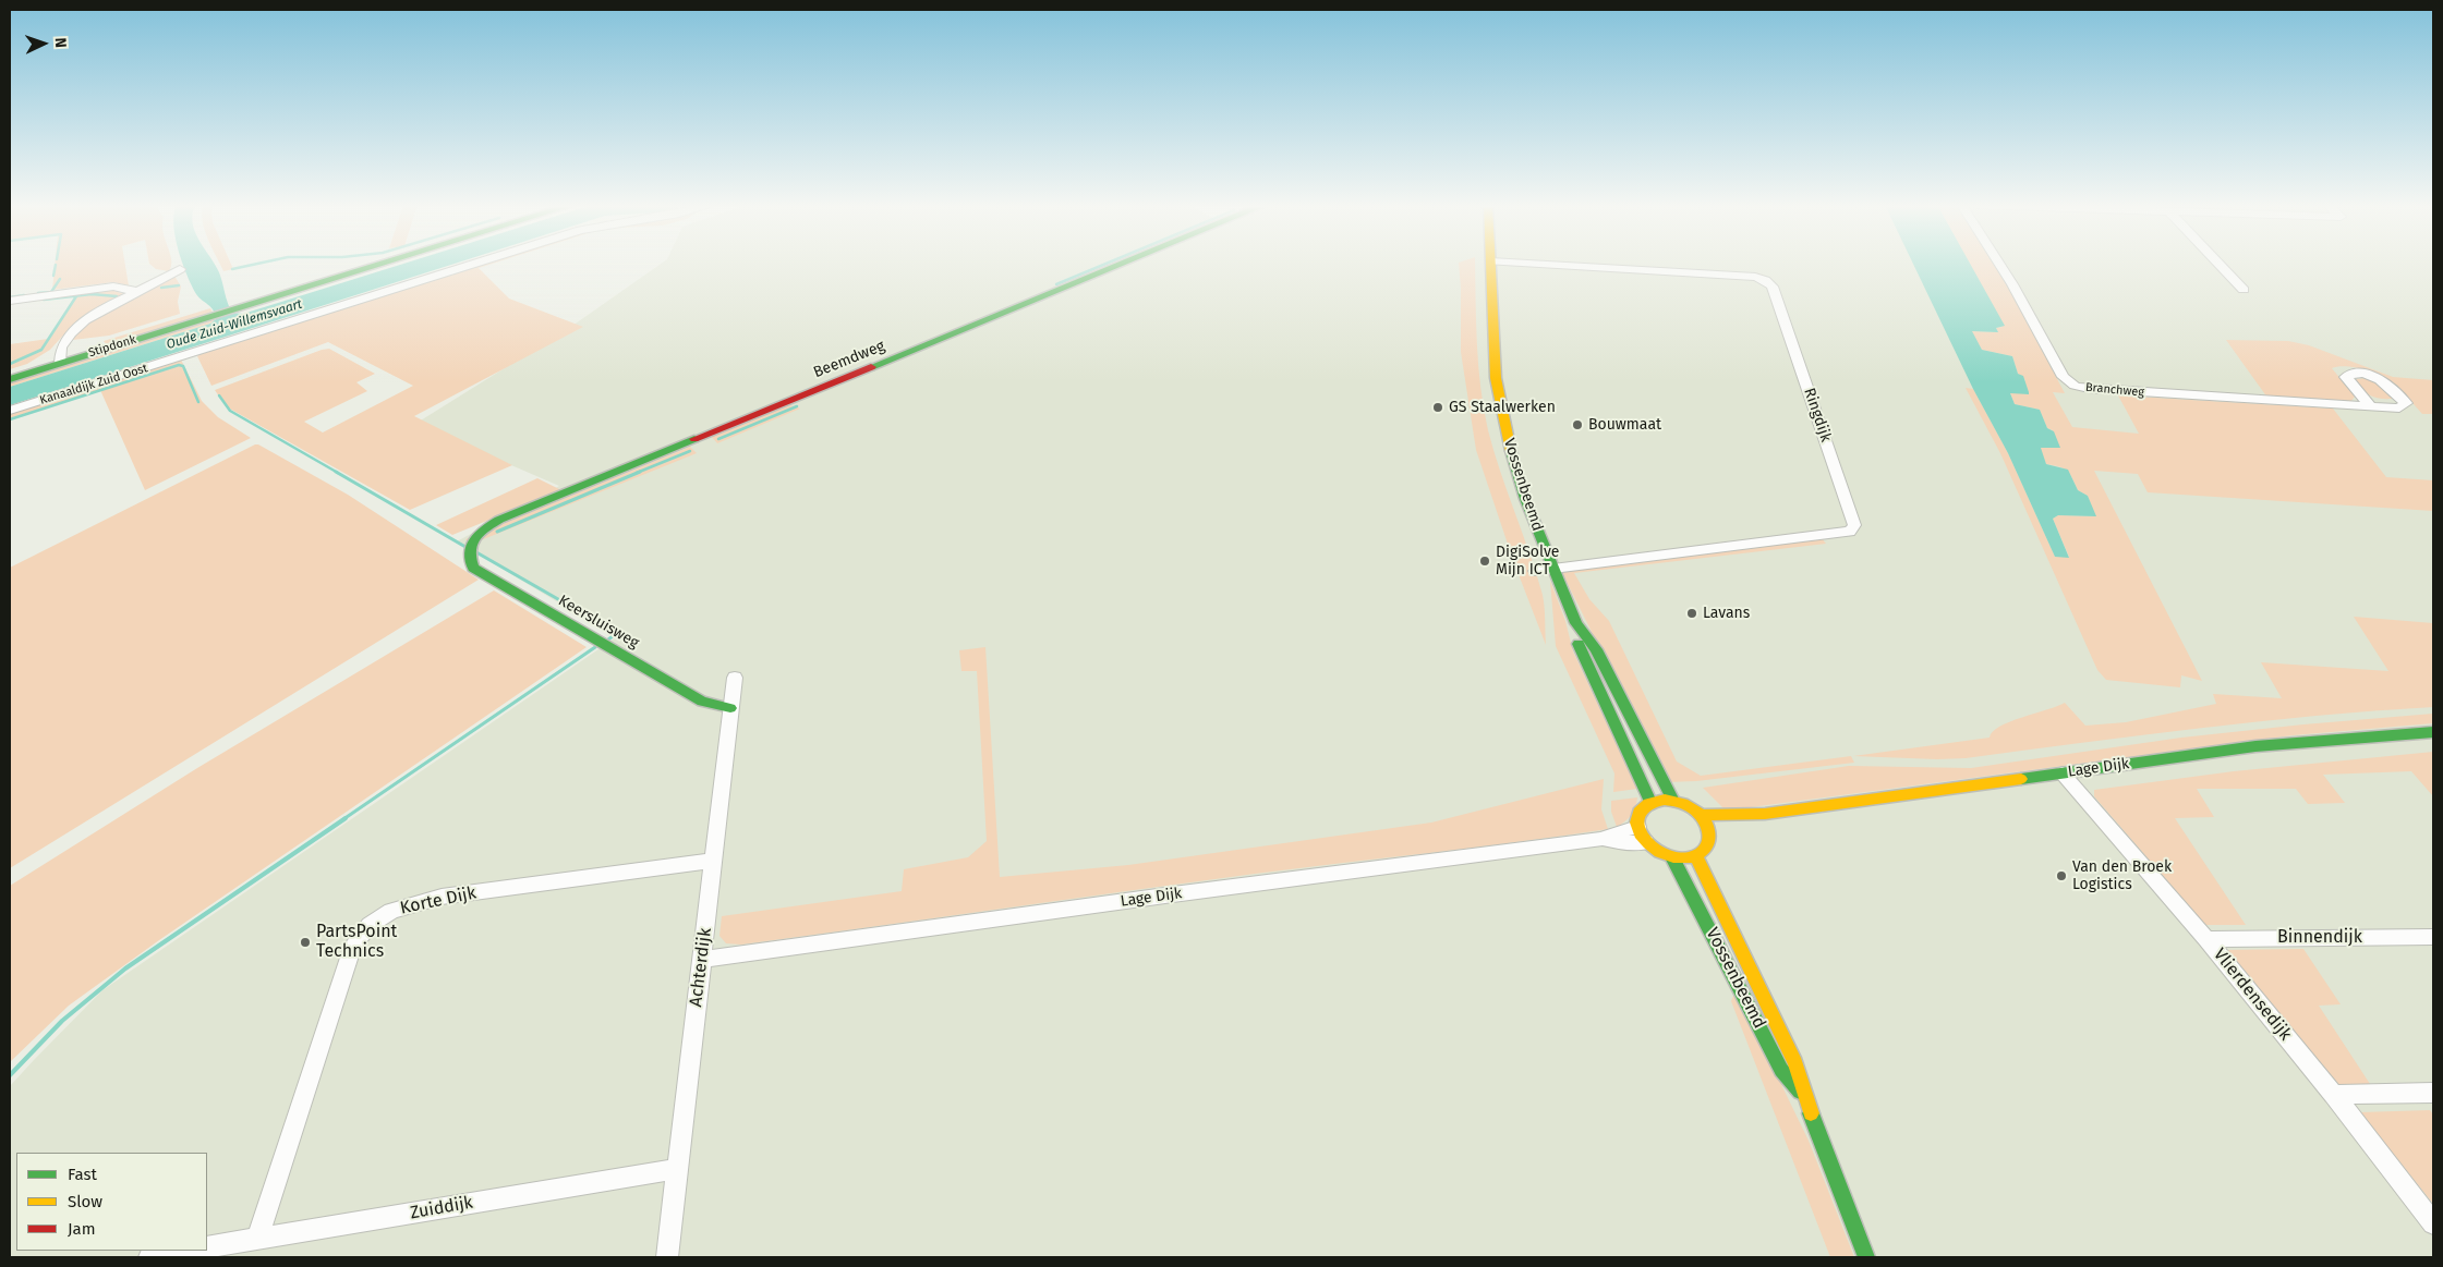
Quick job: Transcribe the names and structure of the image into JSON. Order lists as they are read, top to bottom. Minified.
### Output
{"streets":{"main road":["Stipdonk","Beemdweg","Vossenbeemd","Keersluisweg","Lage Dijk"],"street":["Kanaaldijk Zuid Oost","Branchweg","Ringdijk","Korte Dijk","Binnendijk","Achterdijk","Vlierdensedijk","Zuiddijk"]},"crossings":[["Beemdweg","Keersluisweg"],["Ringdijk","Vossenbeemd"],["Vossenbeemd","Lage Dijk"],["Keersluisweg","Achterdijk"],["Lage Dijk","Achterdijk"],["Lage Dijk","Vlierdensedijk"],["Korte Dijk","Achterdijk"],["Korte Dijk","Zuiddijk"],["Binnendijk","Vlierdensedijk"],["Achterdijk","Zuiddijk"]],"water":["Oude Zuid-Willemsvaart"],"places":["GS Staalwerken","Bouwmaat","DigiSolve Mijn ICT","Lavans","Van den Broek Logistics","PartsPoint Technics"],"legend":["Fast","Slow","Jam"],"north":"right"}
